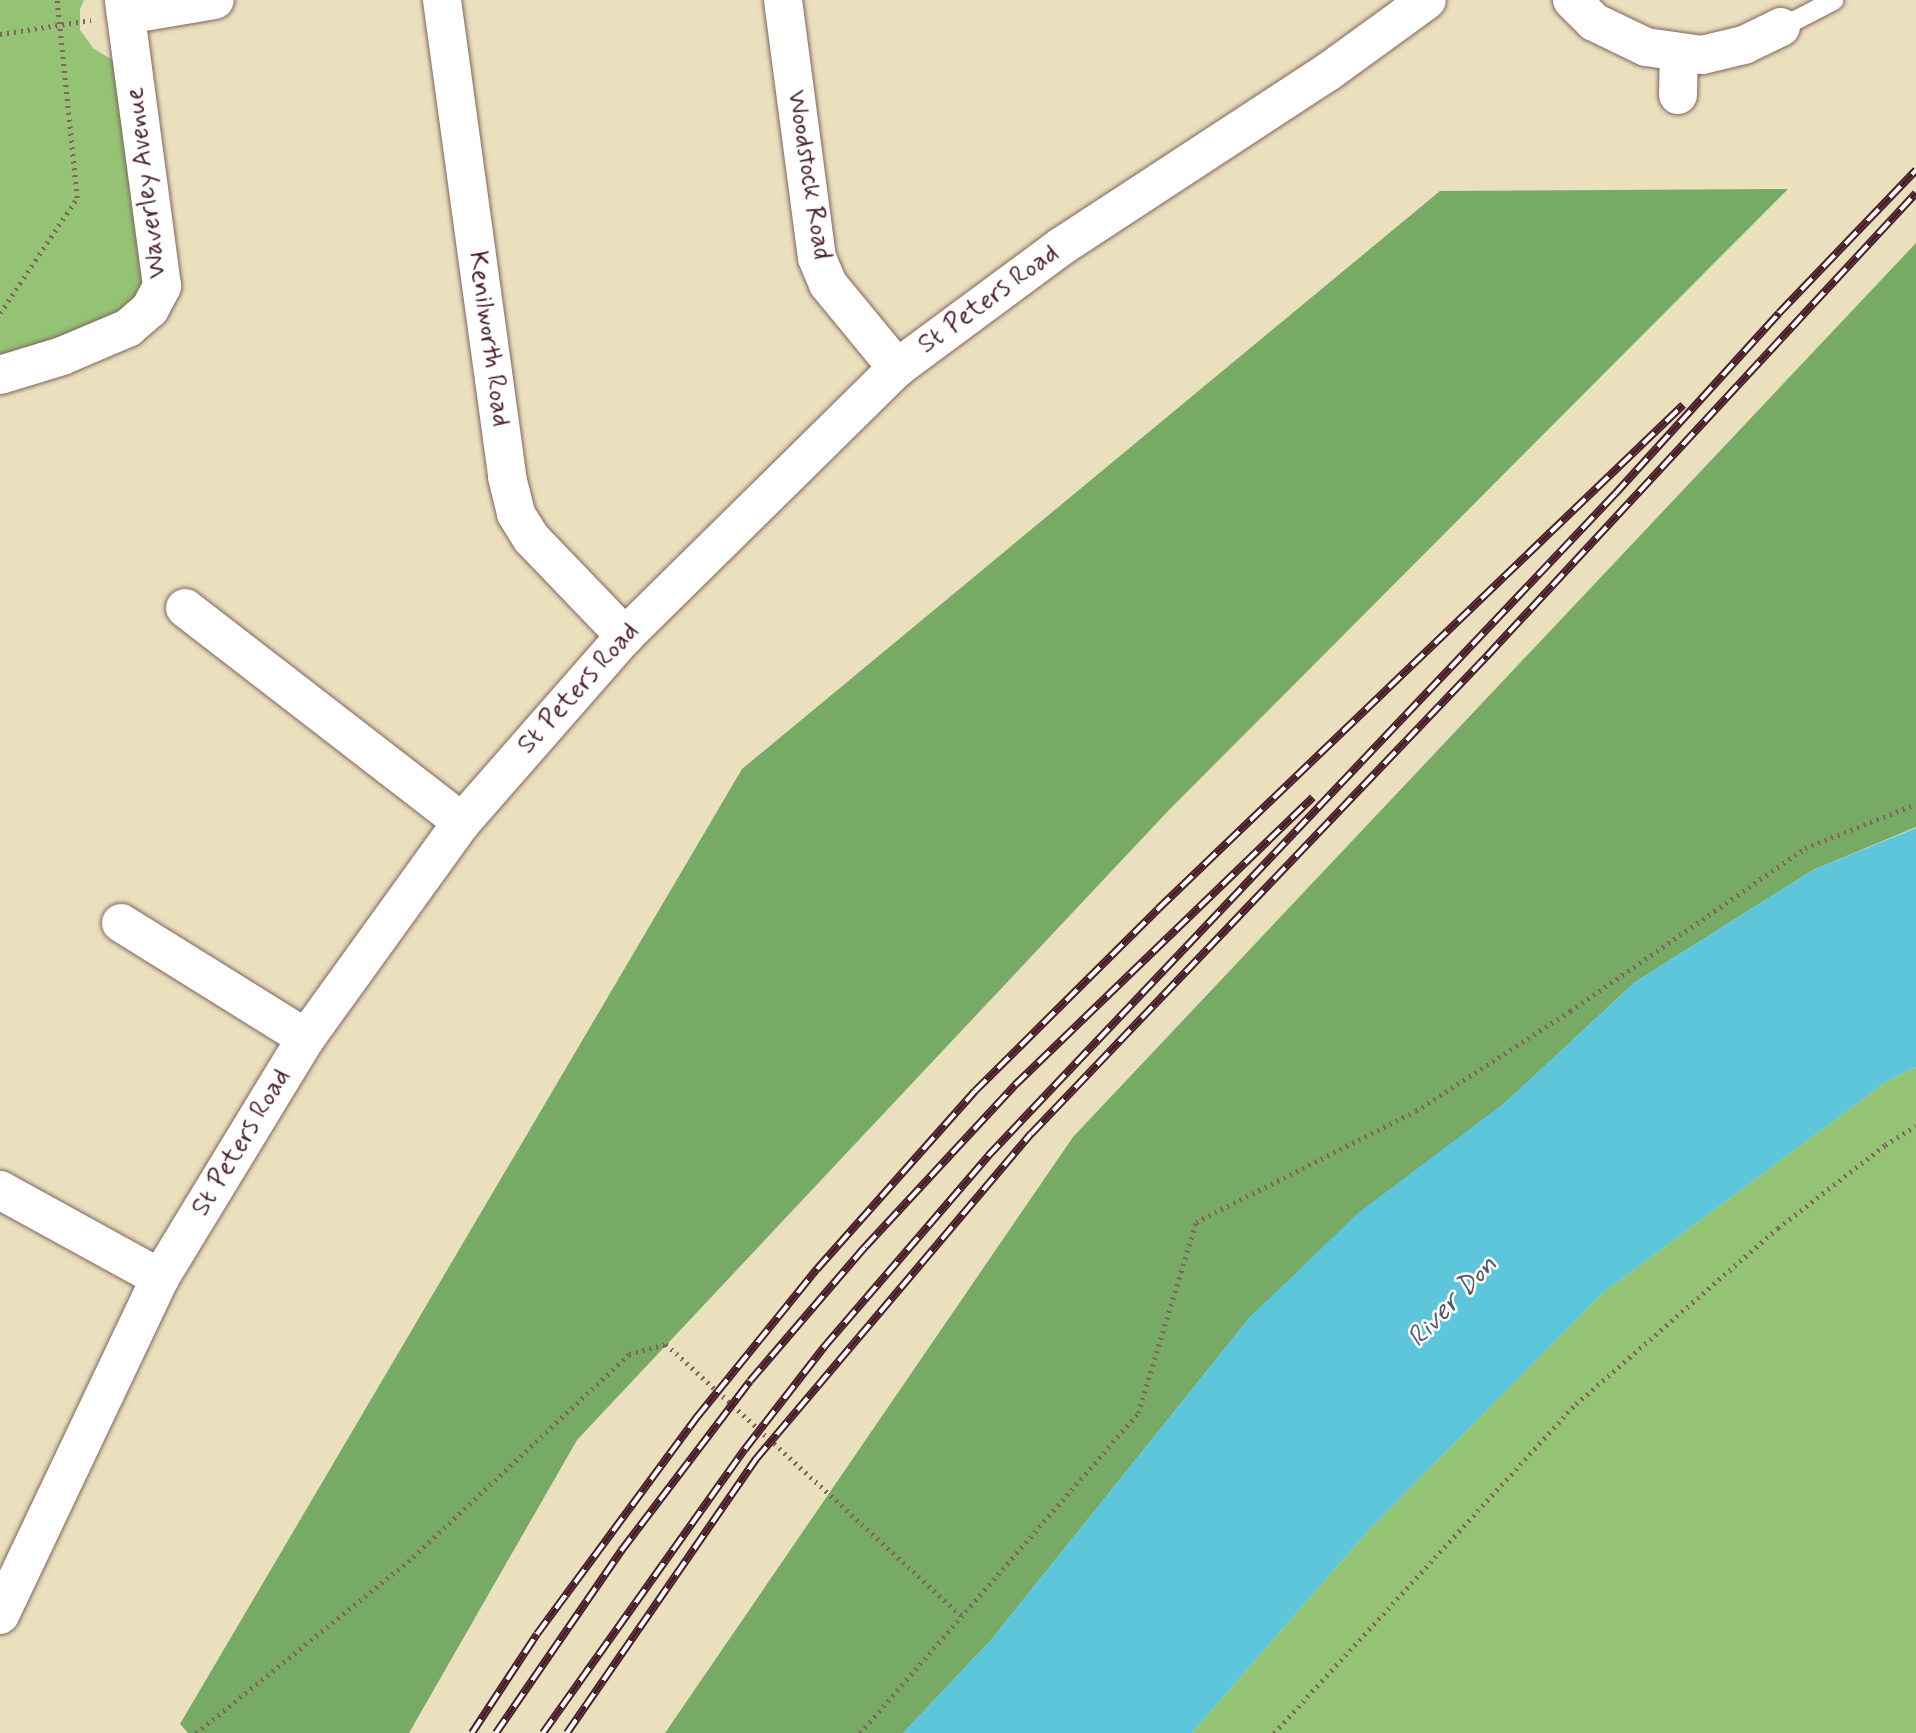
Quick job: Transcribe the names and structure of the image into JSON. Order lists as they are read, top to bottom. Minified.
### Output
{"streets":{"street":["Woodstock Road","Waverley Avenue","St Peters Road","Kenilworth Road"]},"crossings":[["Woodstock Road","St Peters Road"],["St Peters Road","Kenilworth Road"]],"water":["River Don"]}
